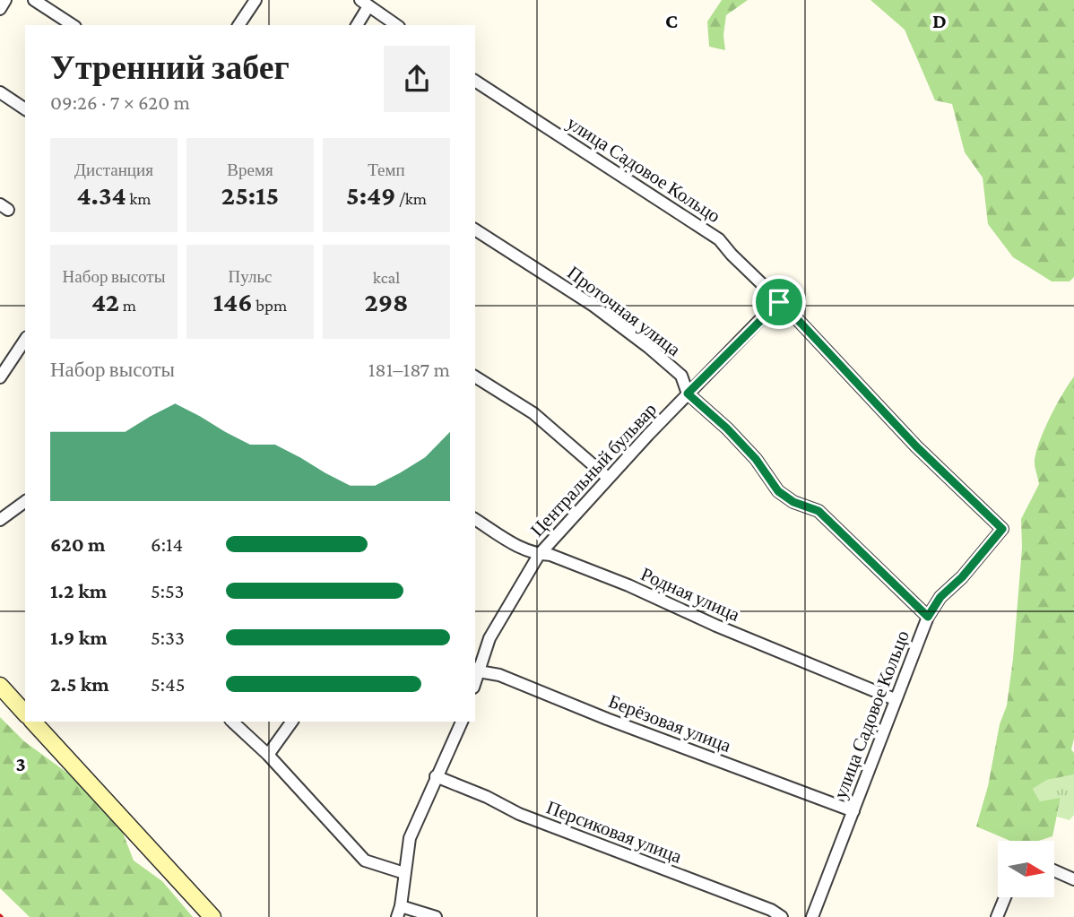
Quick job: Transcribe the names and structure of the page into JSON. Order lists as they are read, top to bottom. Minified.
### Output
{"streets":{"street":["улица Садовое Кольцо","Проточная улица","Центральный бульвар","Родная улица","Берёзовая улица","Персиковая улица"]},"crossings":[["улица Садовое Кольцо","Проточная улица"],["улица Садовое Кольцо","Центральный бульвар"],["улица Садовое Кольцо","Родная улица"],["улица Садовое Кольцо","Берёзовая улица"],["Проточная улица","Центральный бульвар"],["Центральный бульвар","Родная улица"],["Центральный бульвар","Берёзовая улица"]],"north":"right","page":{"heading":["Утренний забег","09:26 · 7 × 620 m"],"stats":[["Дистанция","4.34 km"],["Время","25:15"],["Темп","5:49 /km"],["Набор высоты","42 m"],["Пульс","146 bpm"],["kcal","298"]],"chart":["Набор высоты","181–187 m"],"list":[{"name":"620 m","note":"6:14"},{"name":"1.2 km","note":"5:53"},{"name":"1.9 km","note":"5:33"},{"name":"2.5 km","note":"5:45"}]},"grid":{"columns":["C","D"],"rows":["3"]}}
